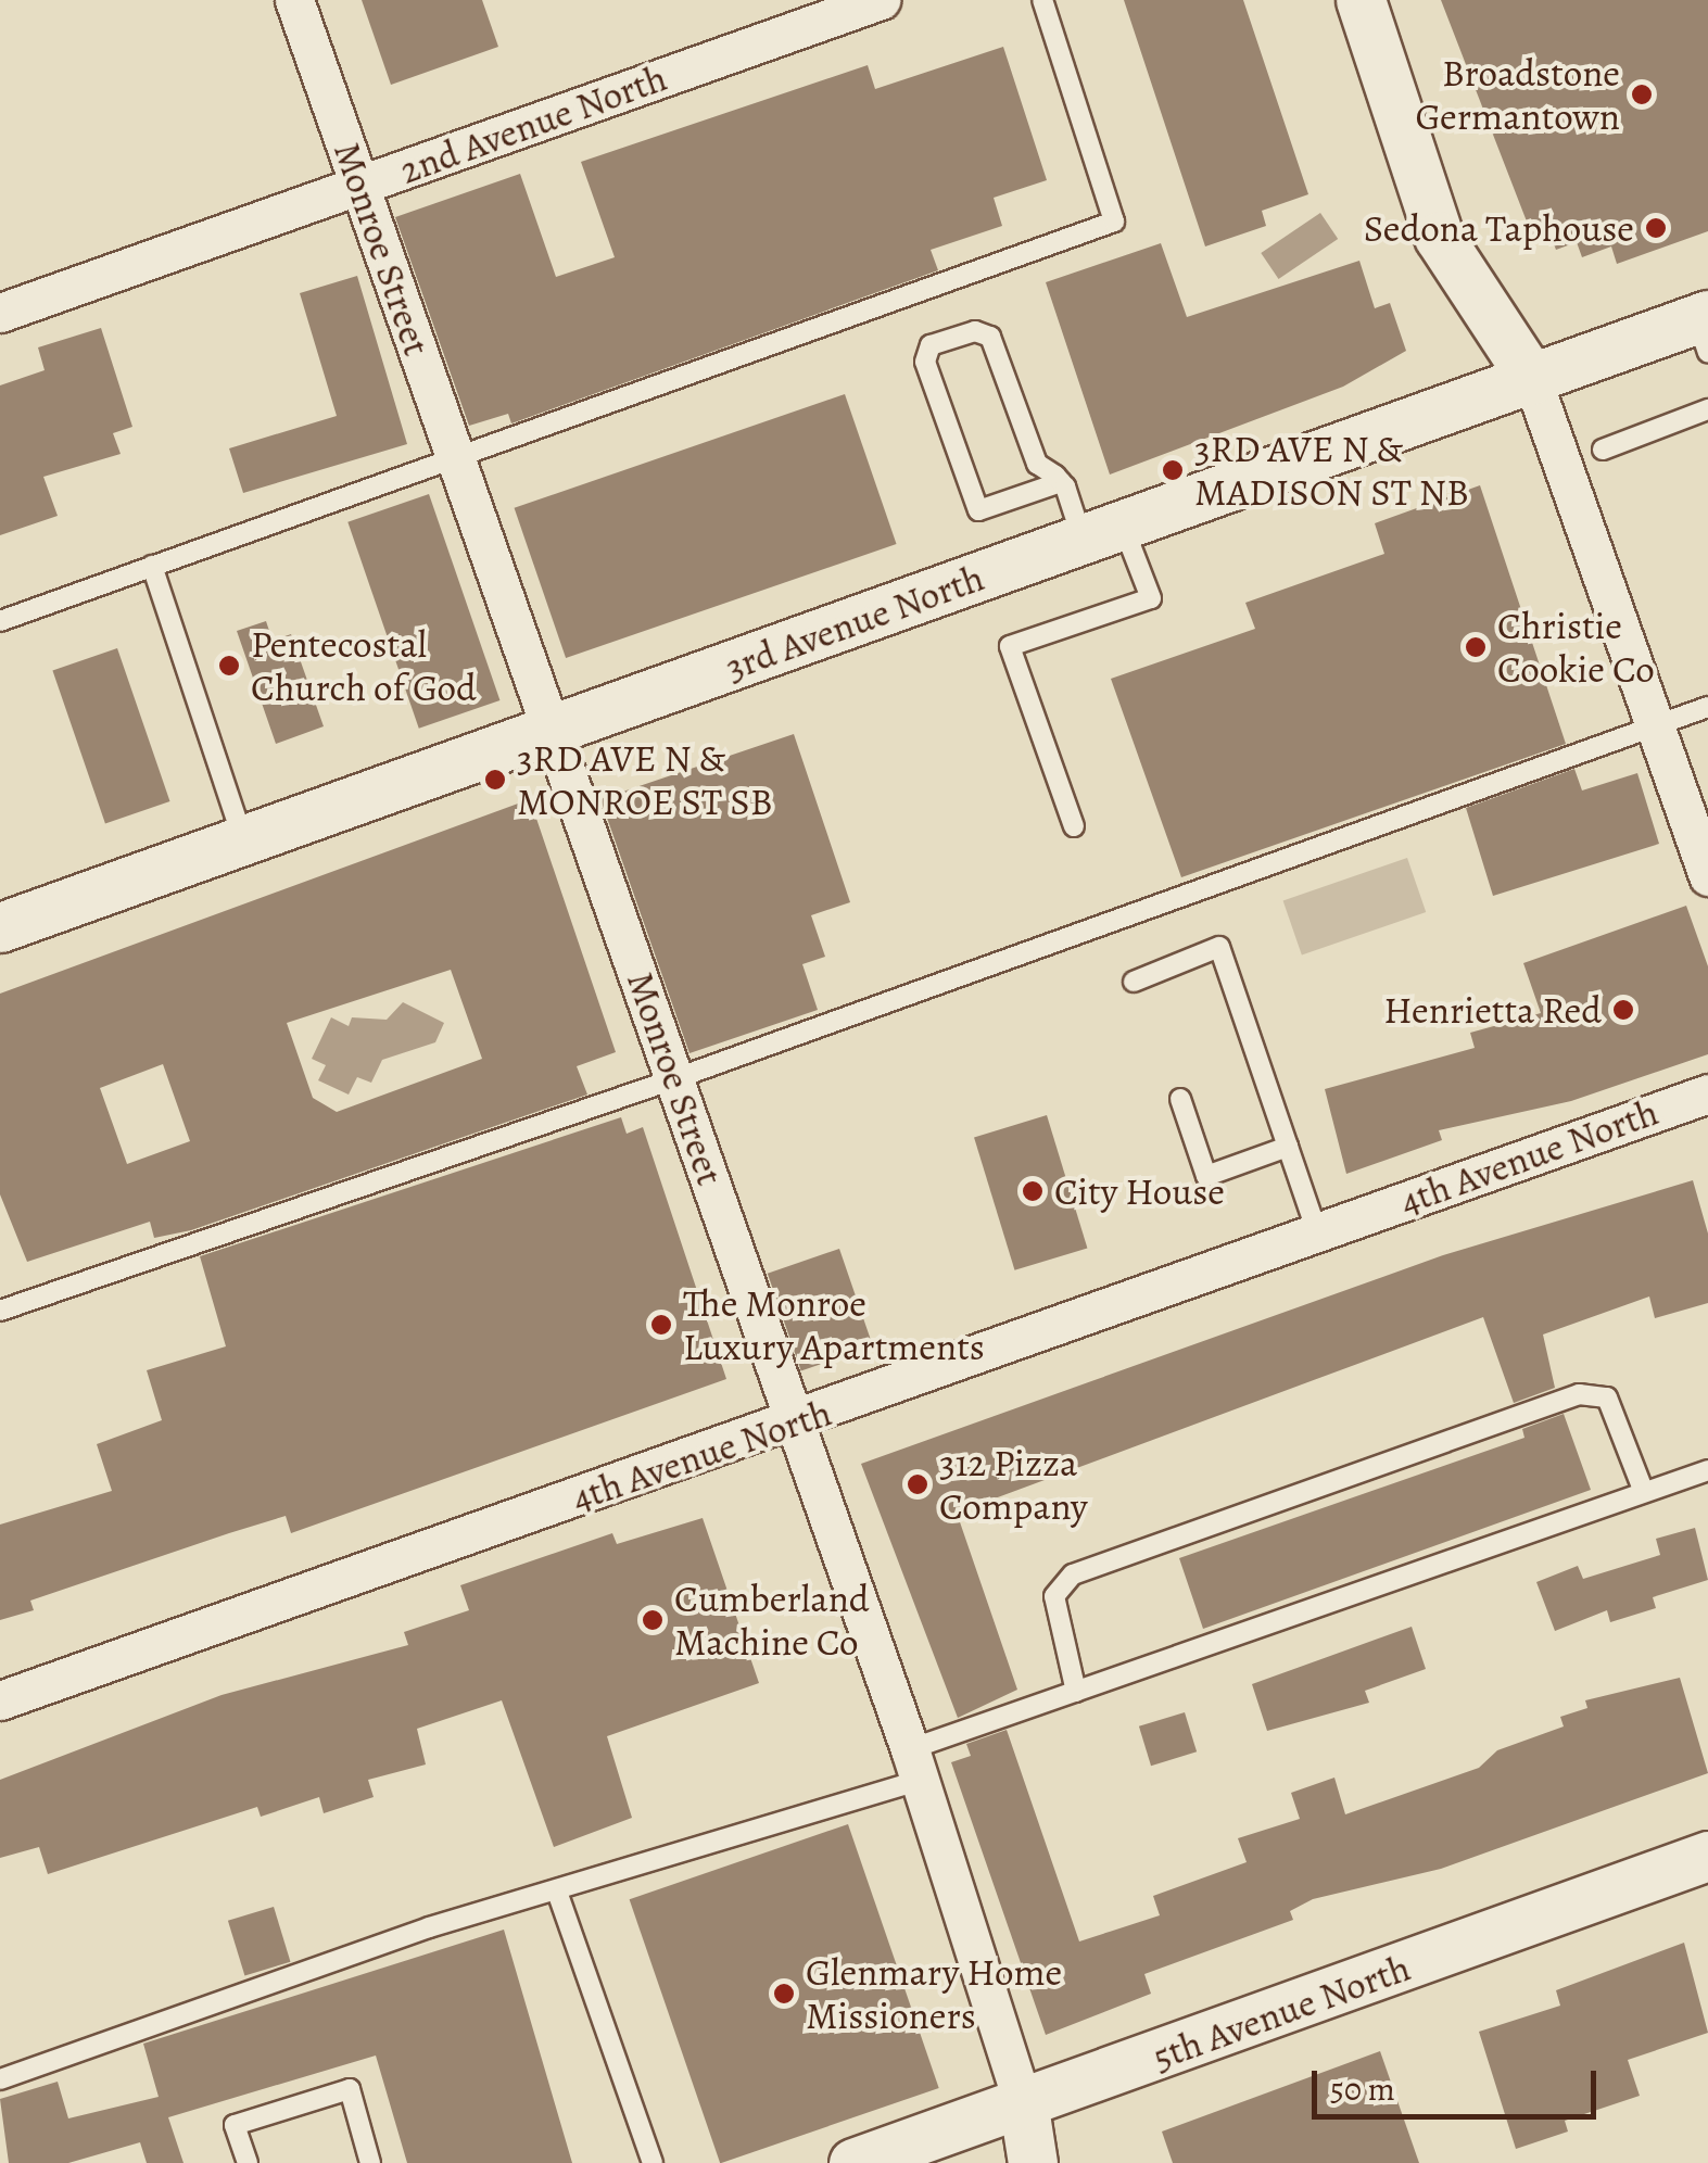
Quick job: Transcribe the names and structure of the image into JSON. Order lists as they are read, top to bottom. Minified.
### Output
{"streets":{"street":["2nd Avenue North","Monroe Street","3rd Avenue North","4th Avenue North","5th Avenue North"]},"crossings":[["2nd Avenue North","Monroe Street"],["Monroe Street","3rd Avenue North"],["Monroe Street","4th Avenue North"],["Monroe Street","5th Avenue North"]],"places":["Broadstone Germantown","Sedona Taphouse","3RD AVE N & MADISON ST NB","Christie Cookie Co","Pentecostal Church of God","3RD AVE N & MONROE ST SB","Henrietta Red","City House","The Monroe Luxury Apartments","312 Pizza Company","Cumberland Machine Co","Glenmary Home Missioners"],"scale_bar":"50 m"}
